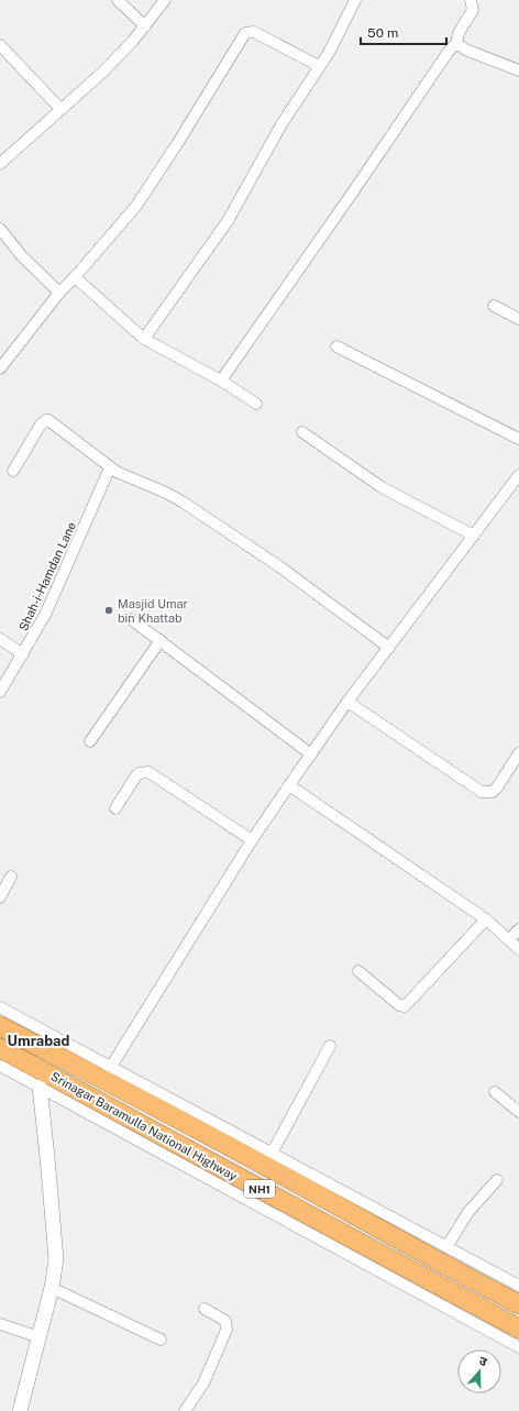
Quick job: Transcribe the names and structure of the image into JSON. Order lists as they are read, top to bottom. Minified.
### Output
{"streets":{"highway":["Srinagar Baramulla National Highway","NH1"],"street":["Shah-i-Hamdan Lane"]},"districts":["Umrabad"],"places":["Masjid Umar bin Khattab"],"scale_bar":"50 m","north":"top"}
